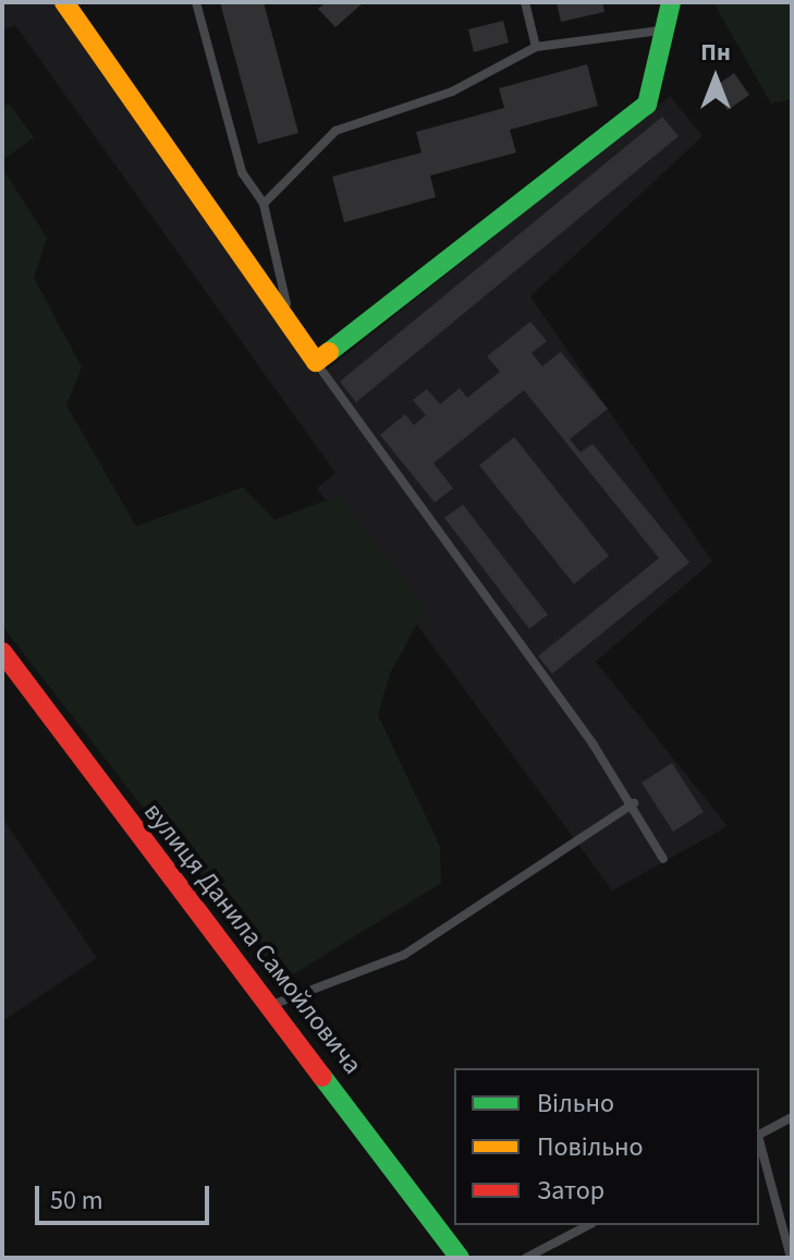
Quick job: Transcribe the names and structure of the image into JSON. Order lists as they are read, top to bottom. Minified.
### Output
{"streets":{"street":["вулиця Данила Самойловича"]},"legend":["Вільно","Повільно","Затор"],"scale_bar":"50 m","north":"top"}
